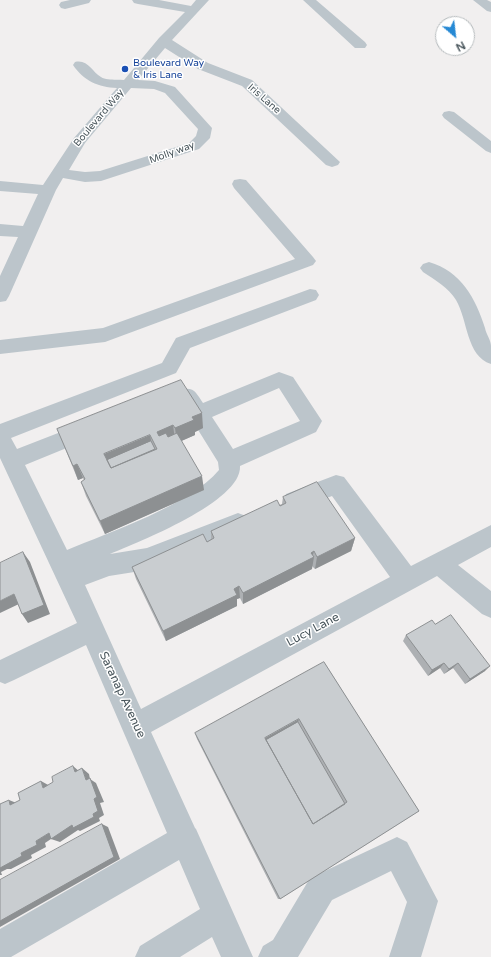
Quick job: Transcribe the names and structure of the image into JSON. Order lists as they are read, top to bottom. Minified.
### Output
{"streets":{"street":["Iris Lane","Boulevard Way","Molly way","Lucy Lane","Saranap Avenue"]},"crossings":[["Iris Lane","Boulevard Way"],["Boulevard Way","Molly way"],["Lucy Lane","Saranap Avenue"]],"places":["Boulevard Way & Iris Lane"],"north":"bottom right"}
